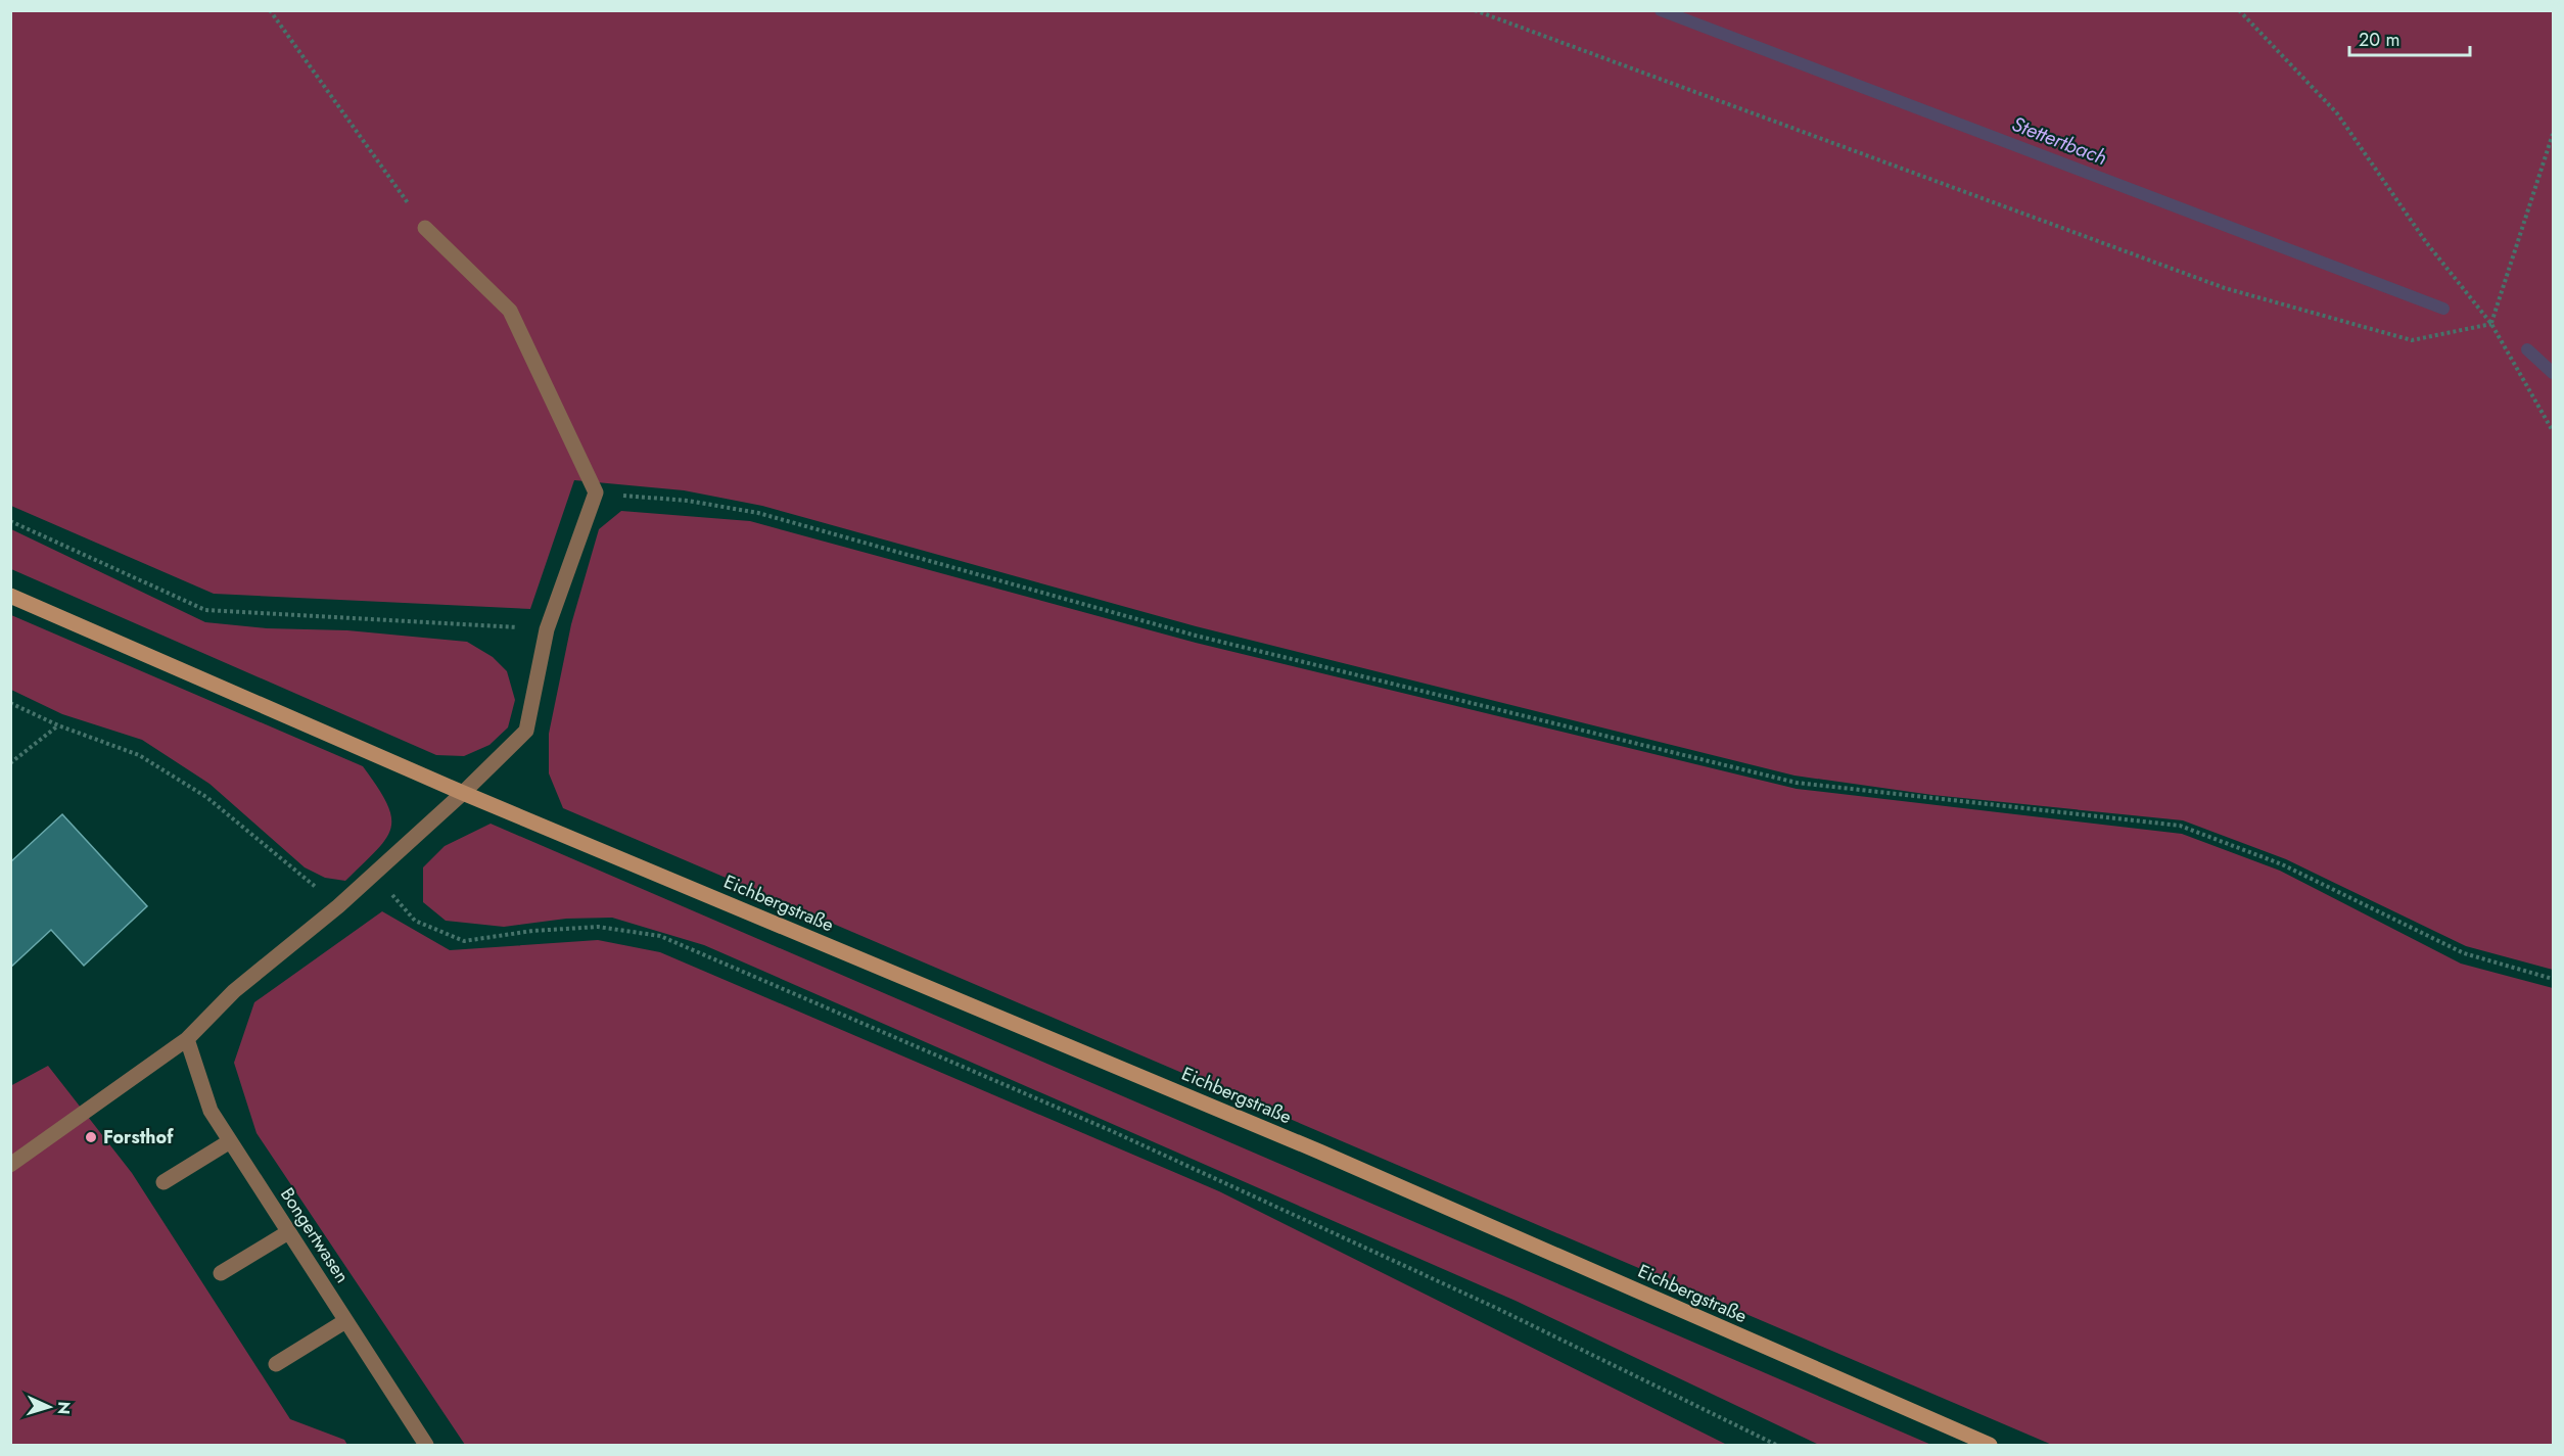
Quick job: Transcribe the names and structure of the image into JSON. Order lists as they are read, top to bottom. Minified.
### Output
{"streets":{"main road":["Eichbergstraße"],"lane":["Bongertwasen"]},"water":["Stettertbach"],"places":["Forsthof"],"scale_bar":"20 m","north":"right"}
